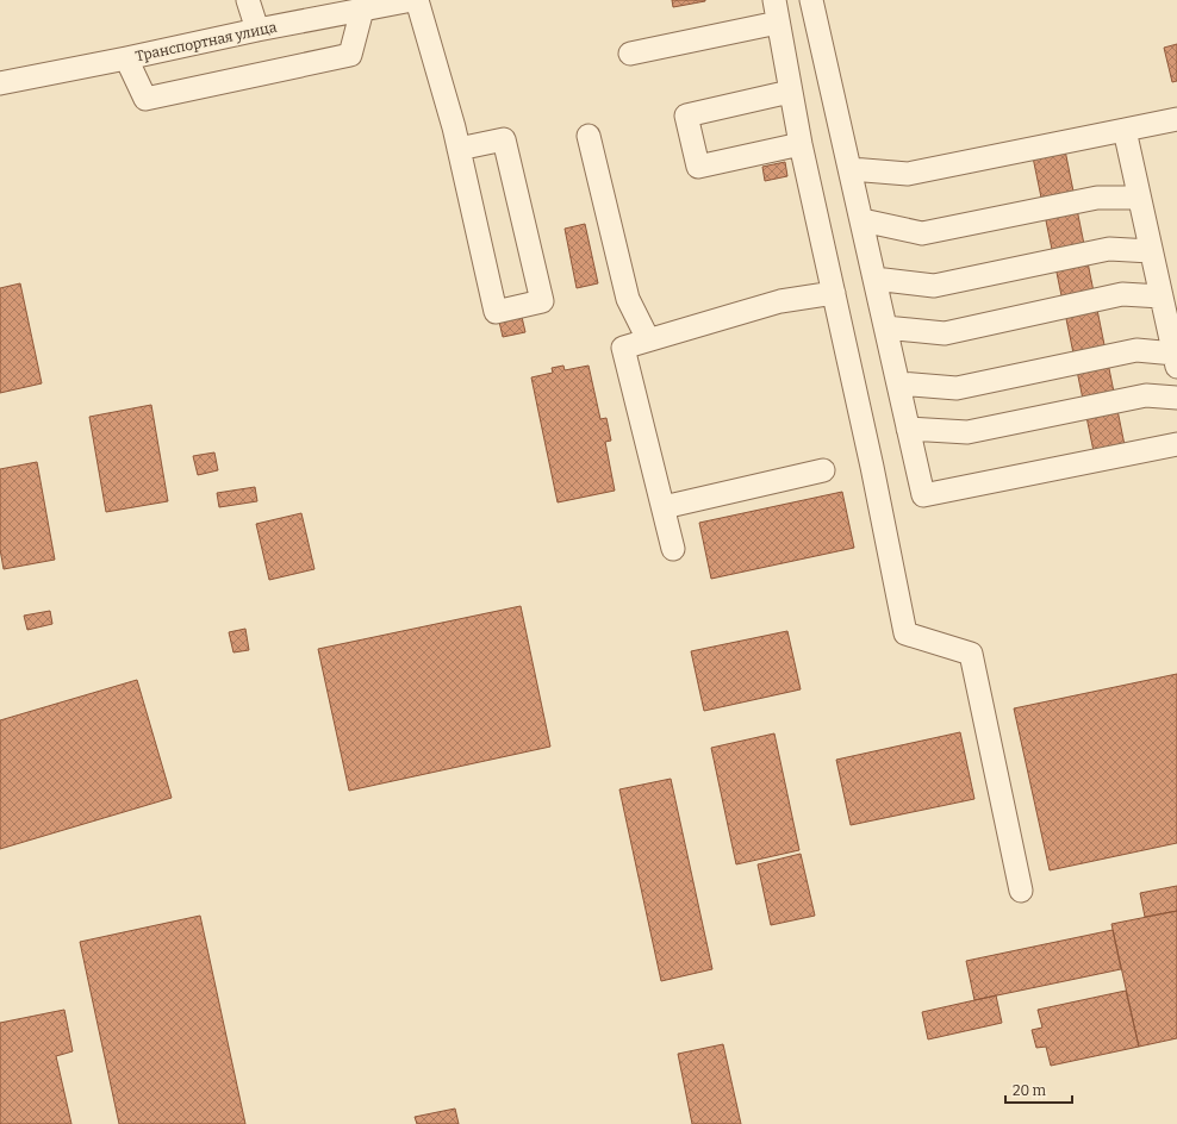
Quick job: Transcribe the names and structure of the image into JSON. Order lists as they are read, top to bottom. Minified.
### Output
{"streets":{"street":["Транспортная улица"]},"scale_bar":"20 m"}
